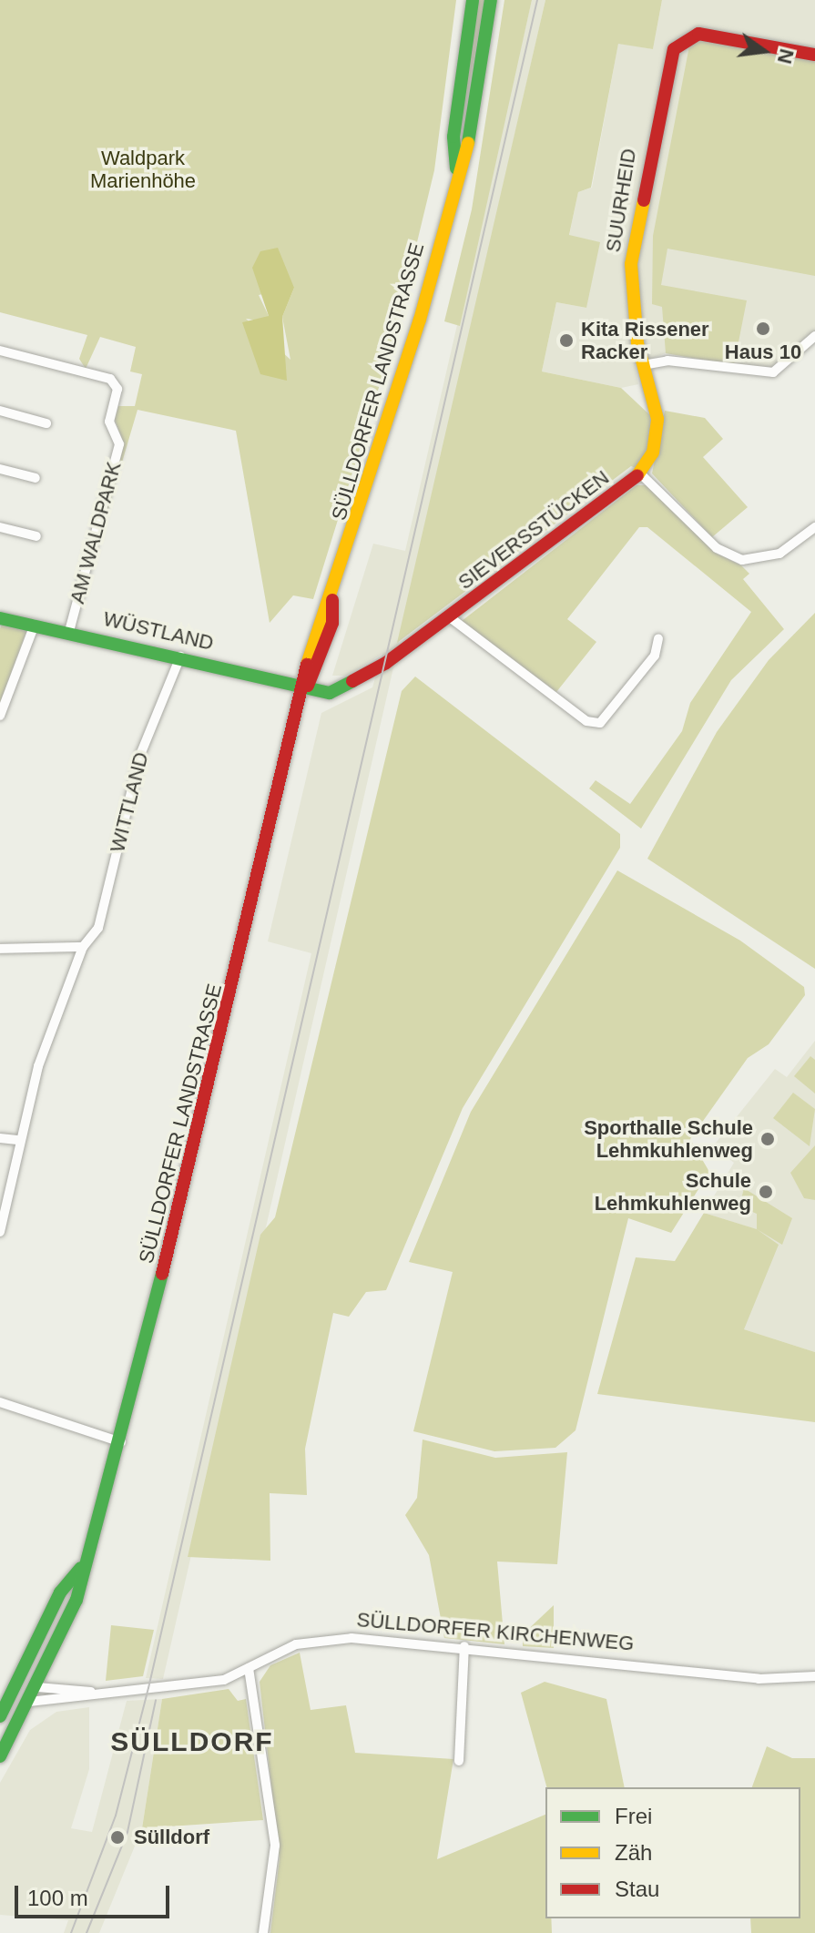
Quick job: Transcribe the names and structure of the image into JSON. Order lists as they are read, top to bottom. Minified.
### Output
{"streets":{"main road":["SUURHEID","SÜLLDORFER LANDSTRASSE","SIEVERSSTÜCKEN","WÜSTLAND","SÜLLDORFER KIRCHENWEG"],"street":["AM WALDPARK","WITTLAND"]},"crossings":[["SUURHEID","SIEVERSSTÜCKEN"],["SÜLLDORFER LANDSTRASSE","SIEVERSSTÜCKEN"],["SÜLLDORFER LANDSTRASSE","WÜSTLAND"],["SÜLLDORFER LANDSTRASSE","SÜLLDORFER KIRCHENWEG"],["SIEVERSSTÜCKEN","WÜSTLAND"],["AM WALDPARK","WÜSTLAND"],["WÜSTLAND","WITTLAND"]],"districts":["SÜLLDORF"],"parks":["Waldpark Marienhöhe"],"places":["Haus 10","Kita Rissener Racker","Sporthalle Schule Lehmkuhlenweg","Schule Lehmkuhlenweg","Sülldorf"],"legend":["Frei","Zäh","Stau"],"scale_bar":"100 m","north":"right"}
